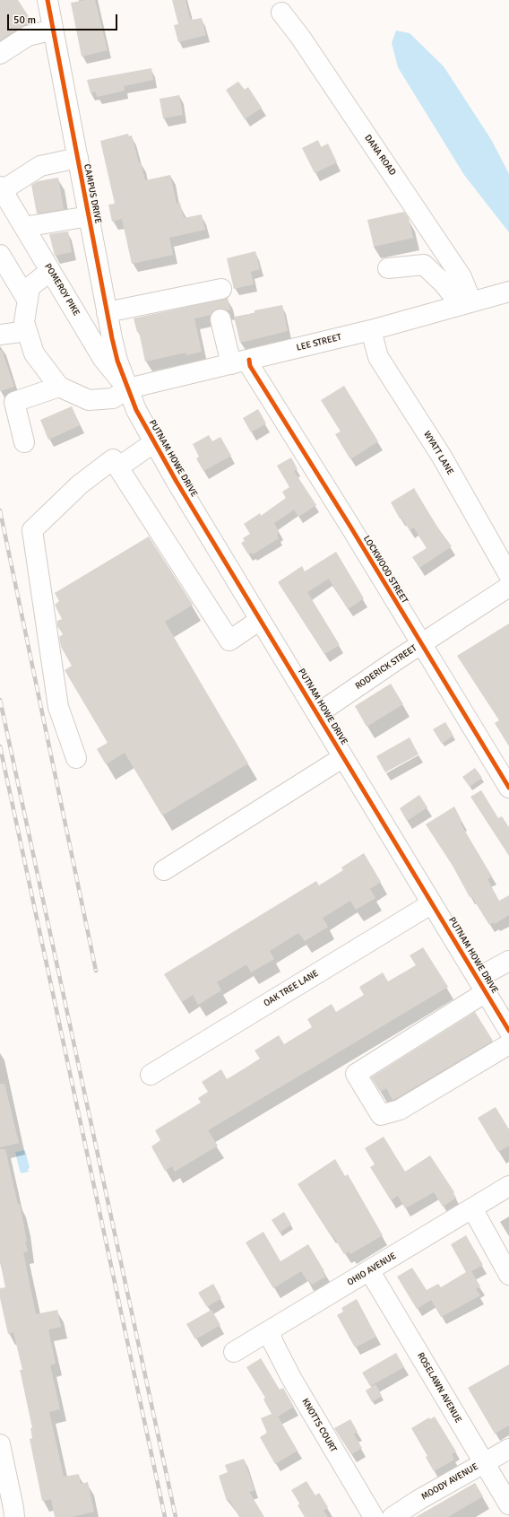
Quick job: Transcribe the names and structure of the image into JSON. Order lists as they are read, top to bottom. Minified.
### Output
{"streets":{"street":["DANA ROAD","CAMPUS DRIVE","POMEROY PIKE","LEE STREET","WYATT LANE","PUTNAM HOWE DRIVE","LOCKWOOD STREET","RODERICK STREET","OAK TREE LANE","OHIO AVENUE","ROSELAWN AVENUE","KNOTTS COURT","MOODY AVENUE"]},"crossings":[["DANA ROAD","LEE STREET"],["CAMPUS DRIVE","POMEROY PIKE"],["CAMPUS DRIVE","LEE STREET"],["CAMPUS DRIVE","PUTNAM HOWE DRIVE"],["POMEROY PIKE","LEE STREET"],["POMEROY PIKE","PUTNAM HOWE DRIVE"],["LEE STREET","WYATT LANE"],["LEE STREET","PUTNAM HOWE DRIVE"],["LEE STREET","LOCKWOOD STREET"],["PUTNAM HOWE DRIVE","RODERICK STREET"],["PUTNAM HOWE DRIVE","OAK TREE LANE"],["LOCKWOOD STREET","RODERICK STREET"],["OHIO AVENUE","ROSELAWN AVENUE"],["OHIO AVENUE","KNOTTS COURT"],["ROSELAWN AVENUE","MOODY AVENUE"]],"scale_bar":"50 m"}
